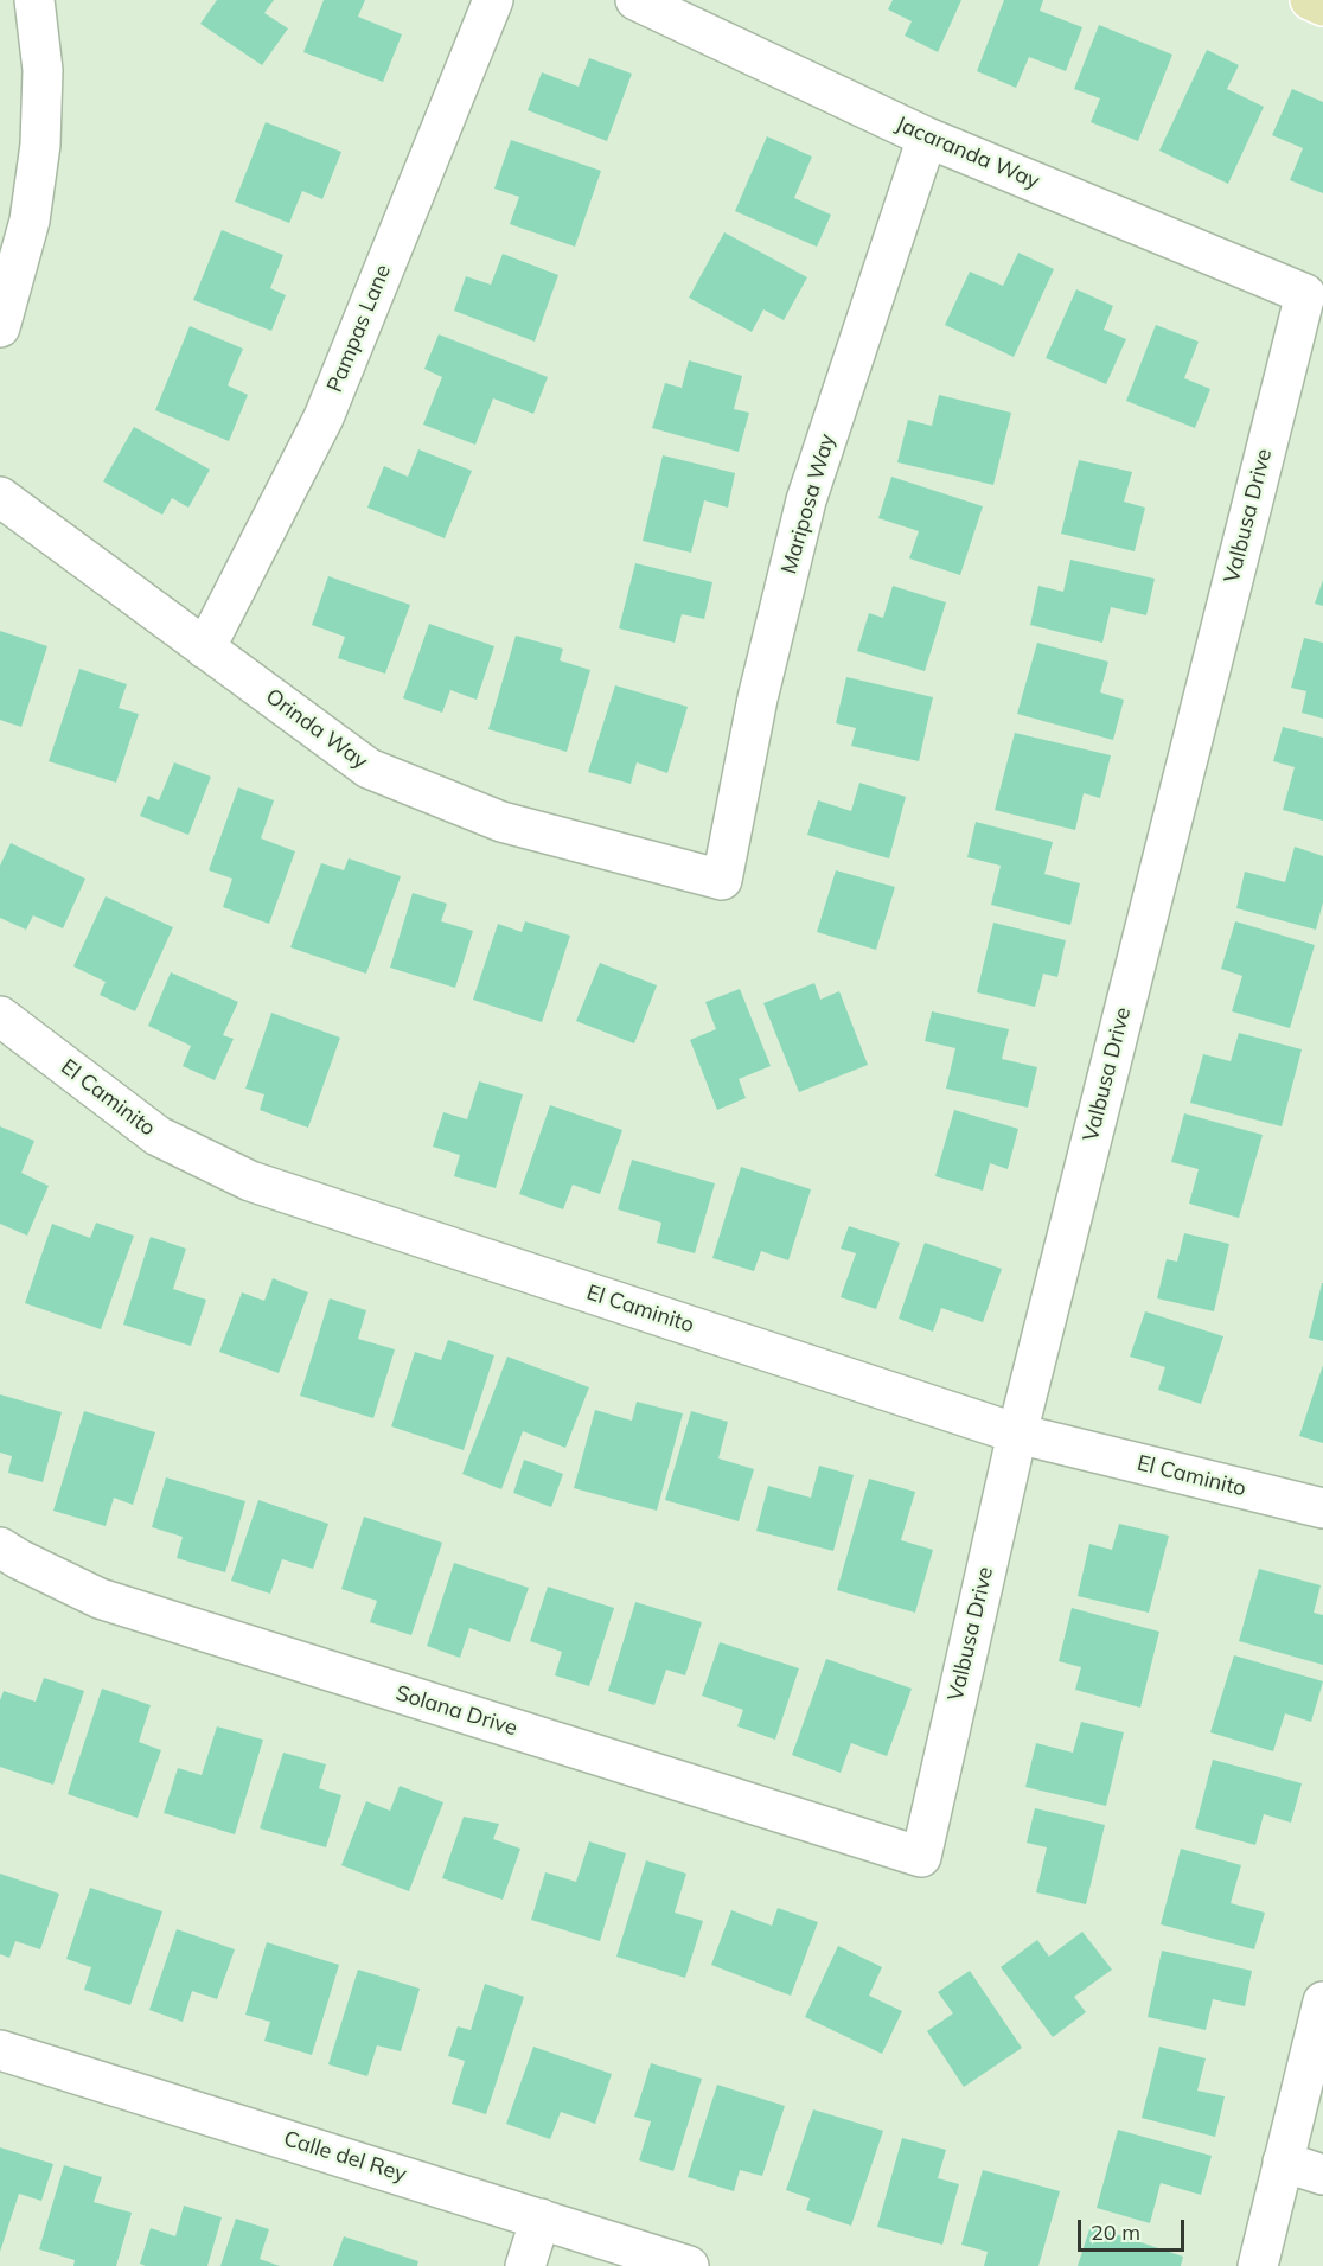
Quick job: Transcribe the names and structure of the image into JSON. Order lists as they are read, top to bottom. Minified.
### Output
{"streets":{"street":["Jacaranda Way","Pampas Lane","Mariposa Way","Valbusa Drive","Orinda Way","El Caminito","Solana Drive","Calle del Rey"]},"crossings":[["Jacaranda Way","Mariposa Way"],["Jacaranda Way","Valbusa Drive"],["Pampas Lane","Orinda Way"],["Mariposa Way","Orinda Way"],["Valbusa Drive","El Caminito"],["Valbusa Drive","Solana Drive"]],"scale_bar":"20 m"}
